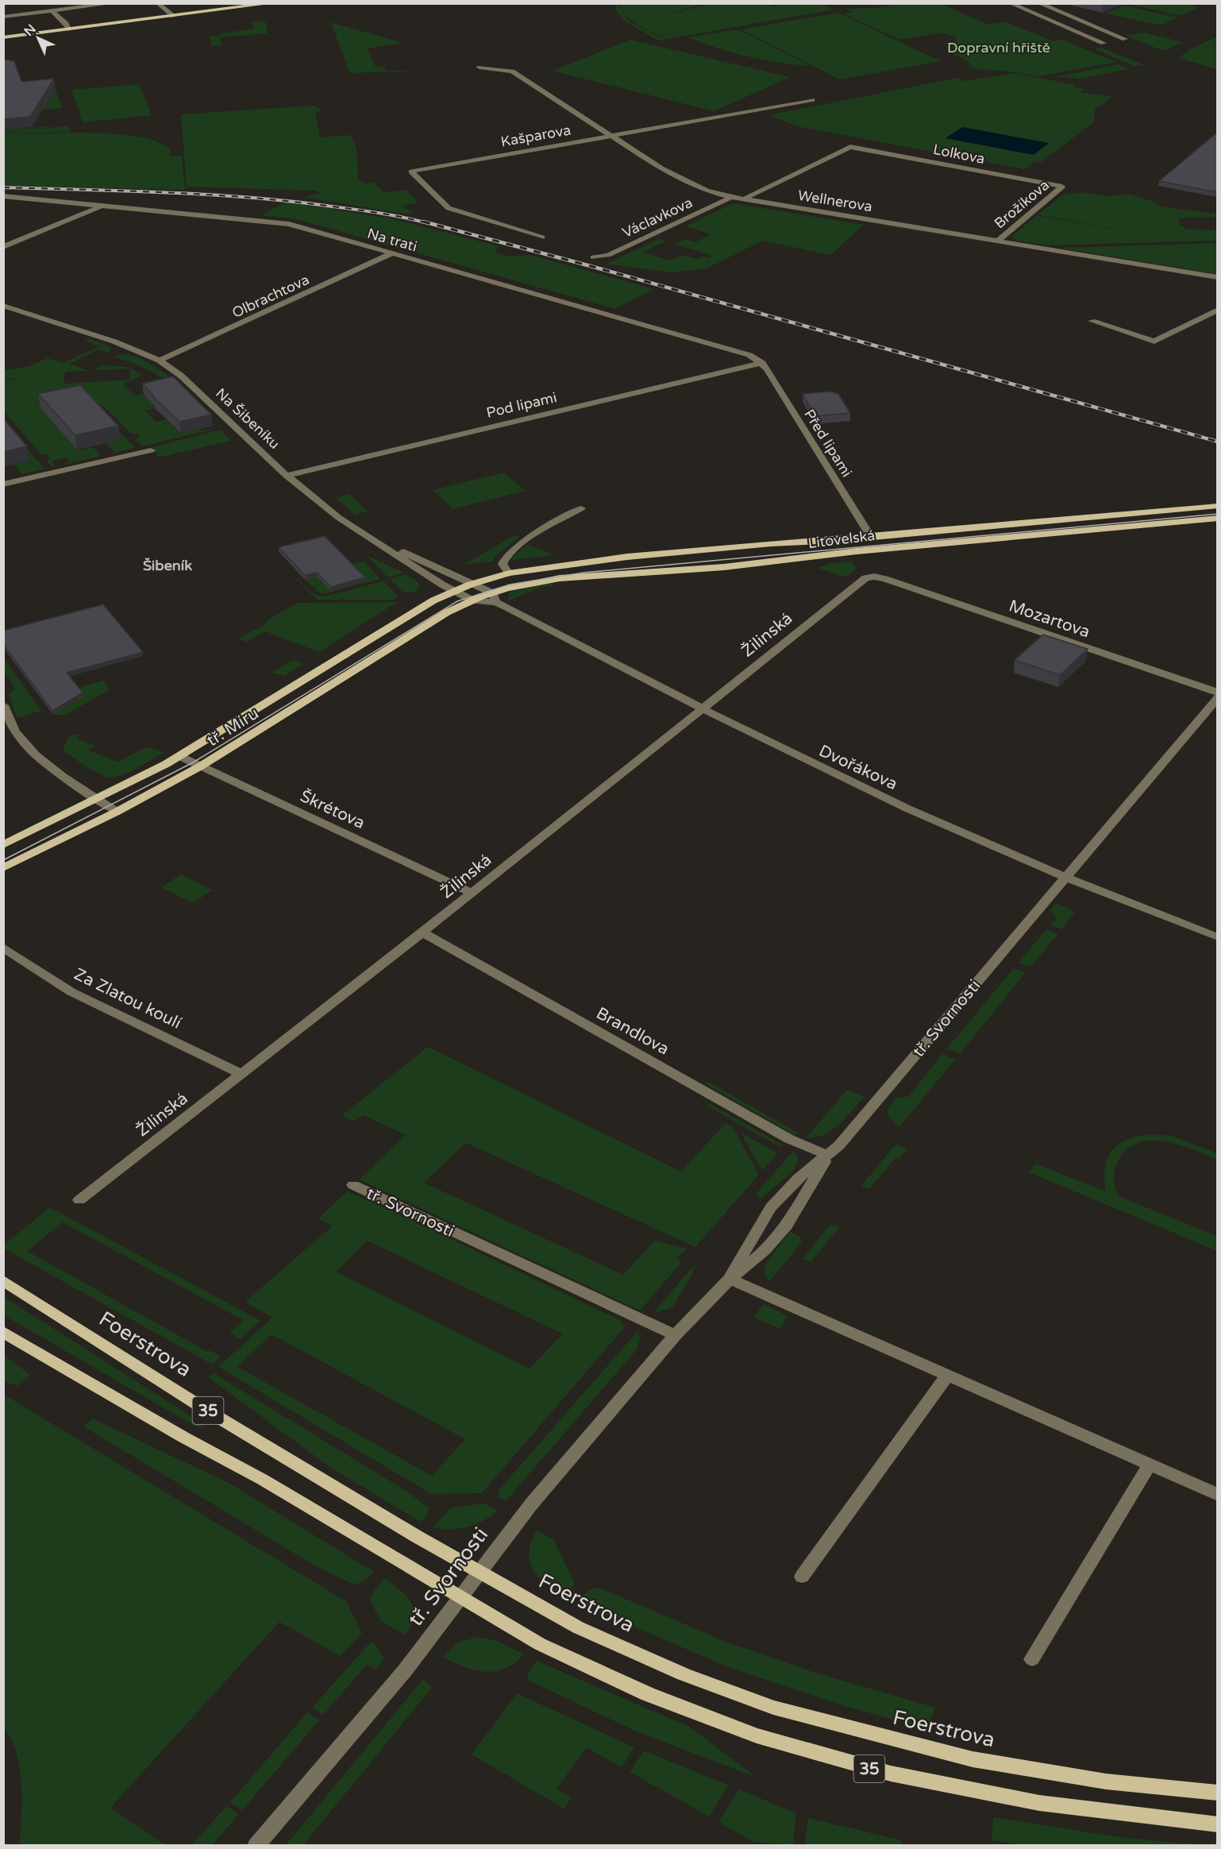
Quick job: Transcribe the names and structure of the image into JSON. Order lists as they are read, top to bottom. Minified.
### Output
{"streets":{"main road":["Litovelská","tř. Míru","Foerstrova","35"],"street":["Kašparova","Lolkova","Wellnerova","Brožíkova","Václavkova","Na trati","Olbrachtova","Pod lipami","Na Šibeníku","Před lipami","Mozartova","Žilinská","Dvořákova","Škrétova","Za Zlatou koulí","tř. Svornosti","Brandlova"]},"crossings":[["Kašparova","Wellnerova"],["Lolkova","Wellnerova"],["Lolkova","Brožíkova"],["Wellnerova","Brožíkova"],["Wellnerova","Václavkova"],["Na trati","Olbrachtova"],["Na trati","Pod lipami"],["Na trati","Před lipami"],["Olbrachtova","Na Šibeníku"],["Pod lipami","Na Šibeníku"],["Pod lipami","Před lipami"],["Na Šibeníku","Litovelská"],["Na Šibeníku","tř. Míru"],["Na Šibeníku","Dvořákova"],["Před lipami","Litovelská"],["Litovelská","tř. Míru"],["Litovelská","Dvořákova"],["Mozartova","Žilinská"],["Žilinská","Dvořákova"],["Žilinská","Škrétova"],["Žilinská","Za Zlatou koulí"],["Žilinská","Brandlova"],["tř. Míru","Dvořákova"],["tř. Míru","Škrétova"],["Dvořákova","tř. Svornosti"],["tř. Svornosti","Brandlova"],["tř. Svornosti","Foerstrova"],["tř. Svornosti","35"]],"districts":["Šibeník"],"parks":["Dopravní hřiště"],"north":"top left"}
